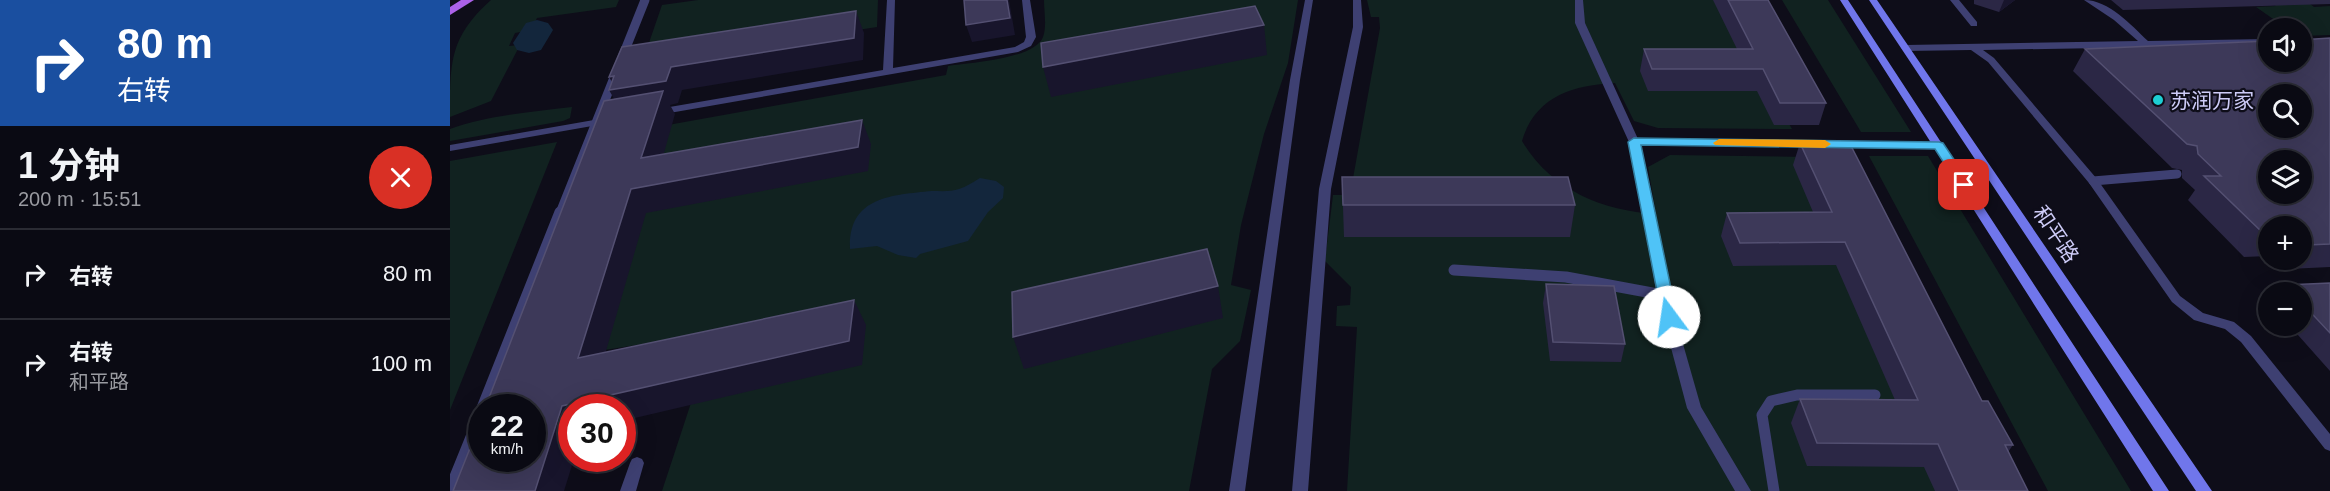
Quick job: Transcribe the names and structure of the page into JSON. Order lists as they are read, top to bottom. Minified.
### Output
{"streets":{"street":["和平路"]},"places":["苏润万家"],"page":{"turn":["80 m","右转"],"map_buttons":["+","−"],"heading":["1 分钟","200 m · 15:51"],"list":[{"name":"右转","value":"80 m"},{"name":"右转","note":"和平路","value":"100 m"}],"speed":"22 km/h","limit":"30"}}
